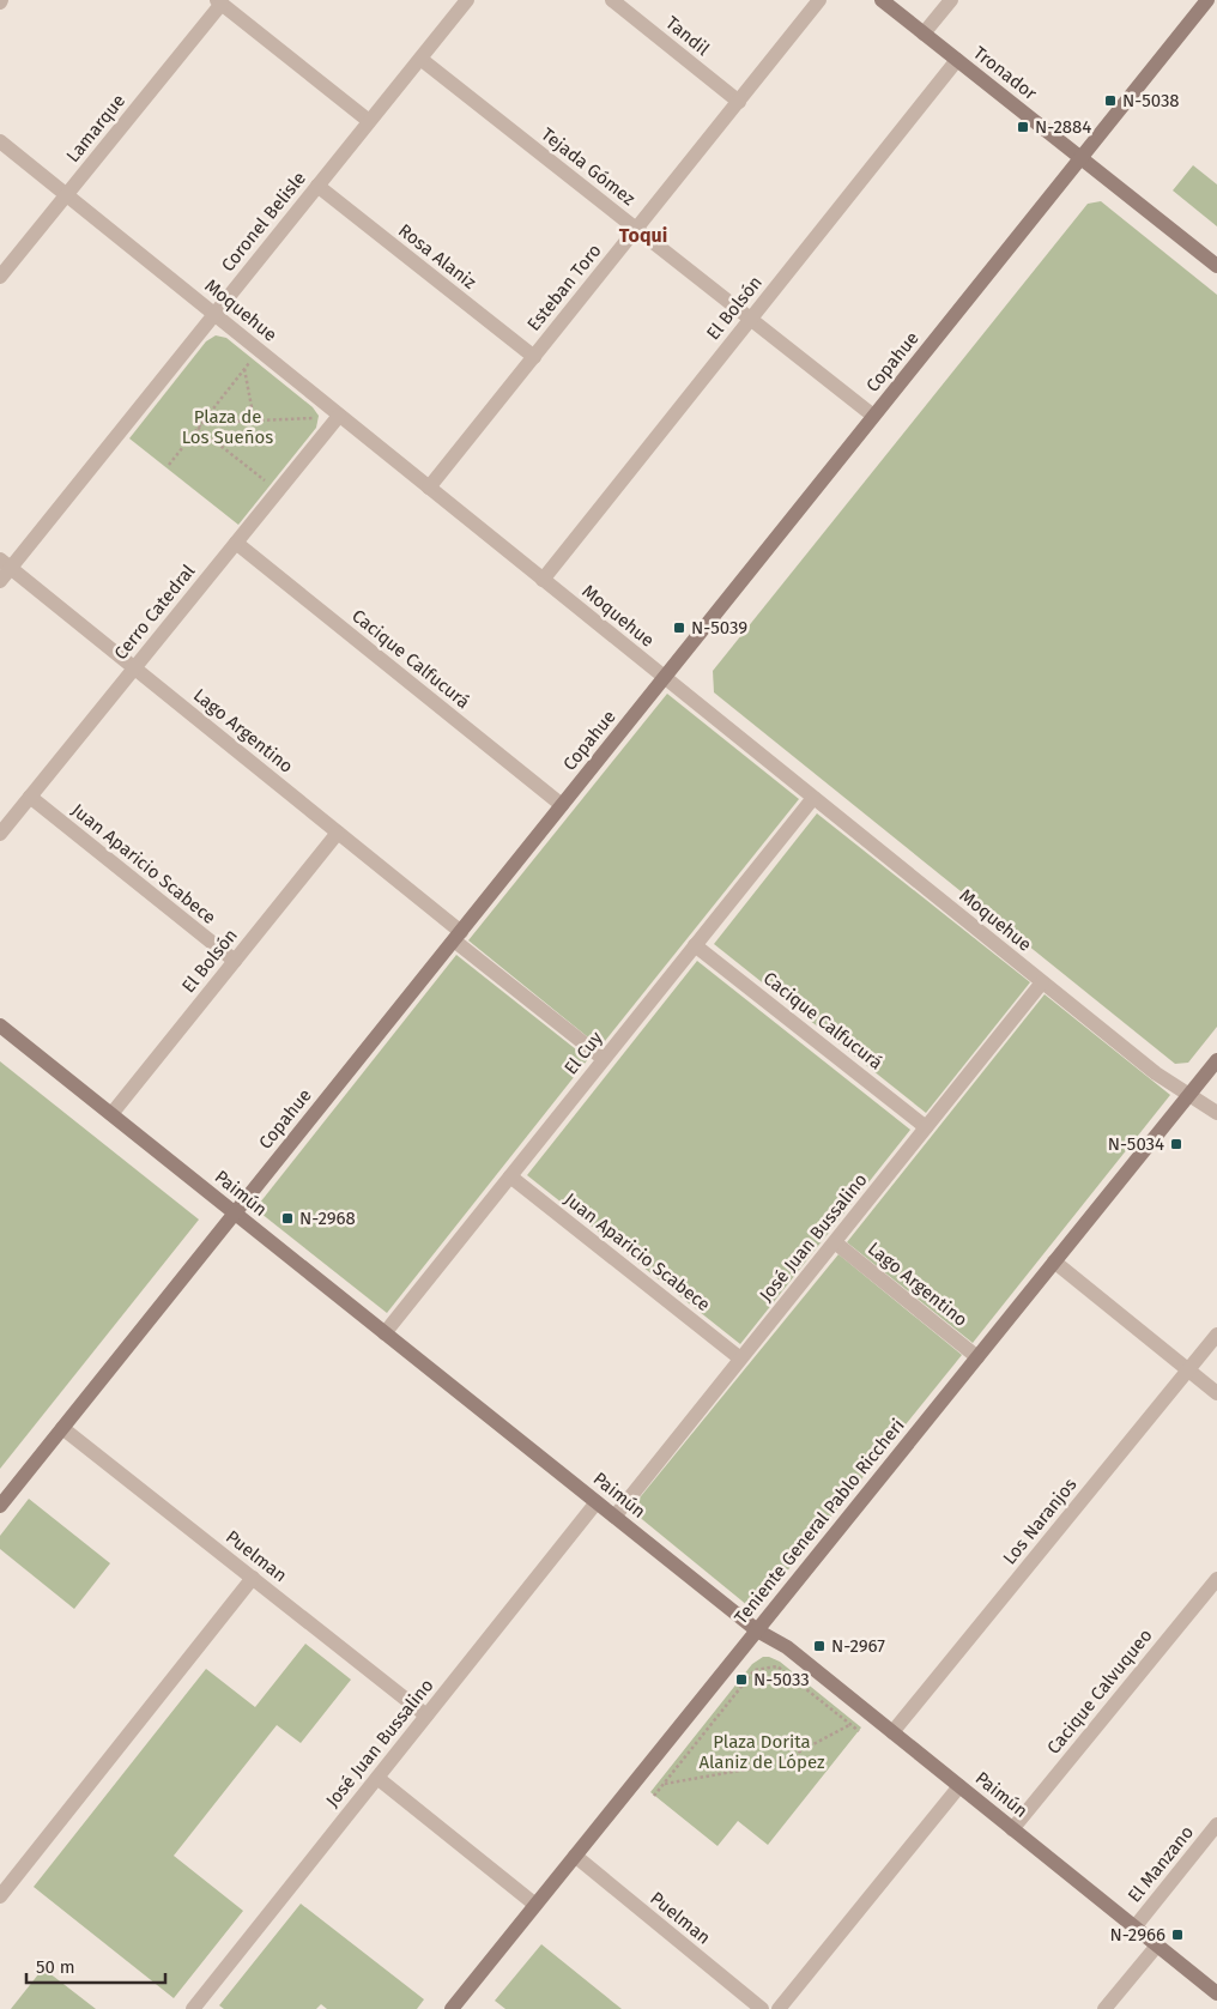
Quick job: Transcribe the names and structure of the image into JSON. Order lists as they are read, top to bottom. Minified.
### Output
{"streets":{"street":["Tandil","Tronador","Lamarque","Tejada Gómez","Coronel Belisle","Rosa Alaniz","Esteban Toro","El Bolsón","Moquehue","Copahue","Cerro Catedral","Cacique Calfucurá","Lago Argentino","Juan Aparicio Scabece","El Cuy","Paimún","José Juan Bussalino","Teniente General Pablo Riccheri","Los Naranjos","Puelman","Cacique Calvuqueo","El Manzano"]},"crossings":[["Tandil","Esteban Toro"],["Tronador","El Bolsón"],["Tronador","Copahue"],["Lamarque","Moquehue"],["Tejada Gómez","Coronel Belisle"],["Tejada Gómez","Esteban Toro"],["Tejada Gómez","El Bolsón"],["Tejada Gómez","Copahue"],["Coronel Belisle","Rosa Alaniz"],["Coronel Belisle","Moquehue"],["Coronel Belisle","Lago Argentino"],["Rosa Alaniz","Esteban Toro"],["Esteban Toro","Moquehue"],["El Bolsón","Moquehue"],["El Bolsón","Lago Argentino"],["El Bolsón","Juan Aparicio Scabece"],["El Bolsón","Paimún"],["Moquehue","Copahue"],["Moquehue","Cerro Catedral"],["Moquehue","El Cuy"],["Moquehue","José Juan Bussalino"],["Moquehue","Teniente General Pablo Riccheri"],["Copahue","Cacique Calfucurá"],["Copahue","Lago Argentino"],["Copahue","Paimún"],["Copahue","Puelman"],["Cerro Catedral","Cacique Calfucurá"],["Cerro Catedral","Lago Argentino"],["Cerro Catedral","Juan Aparicio Scabece"],["Cacique Calfucurá","El Cuy"],["Cacique Calfucurá","José Juan Bussalino"],["Lago Argentino","El Cuy"],["Lago Argentino","José Juan Bussalino"],["Lago Argentino","Teniente General Pablo Riccheri"],["Juan Aparicio Scabece","El Cuy"],["Juan Aparicio Scabece","José Juan Bussalino"],["El Cuy","Paimún"],["Paimún","José Juan Bussalino"],["Paimún","Teniente General Pablo Riccheri"],["Paimún","Los Naranjos"],["Paimún","Cacique Calvuqueo"],["Paimún","El Manzano"],["José Juan Bussalino","Puelman"],["Teniente General Pablo Riccheri","Puelman"]],"districts":["Toqui"],"parks":["Plaza de Los Sueños","Plaza Dorita Alaniz de López"],"places":{"transit":["N-5038","N-2884","N-5039","N-5034","N-2968","N-2967","N-5033","N-2966"]},"scale_bar":"50 m"}
